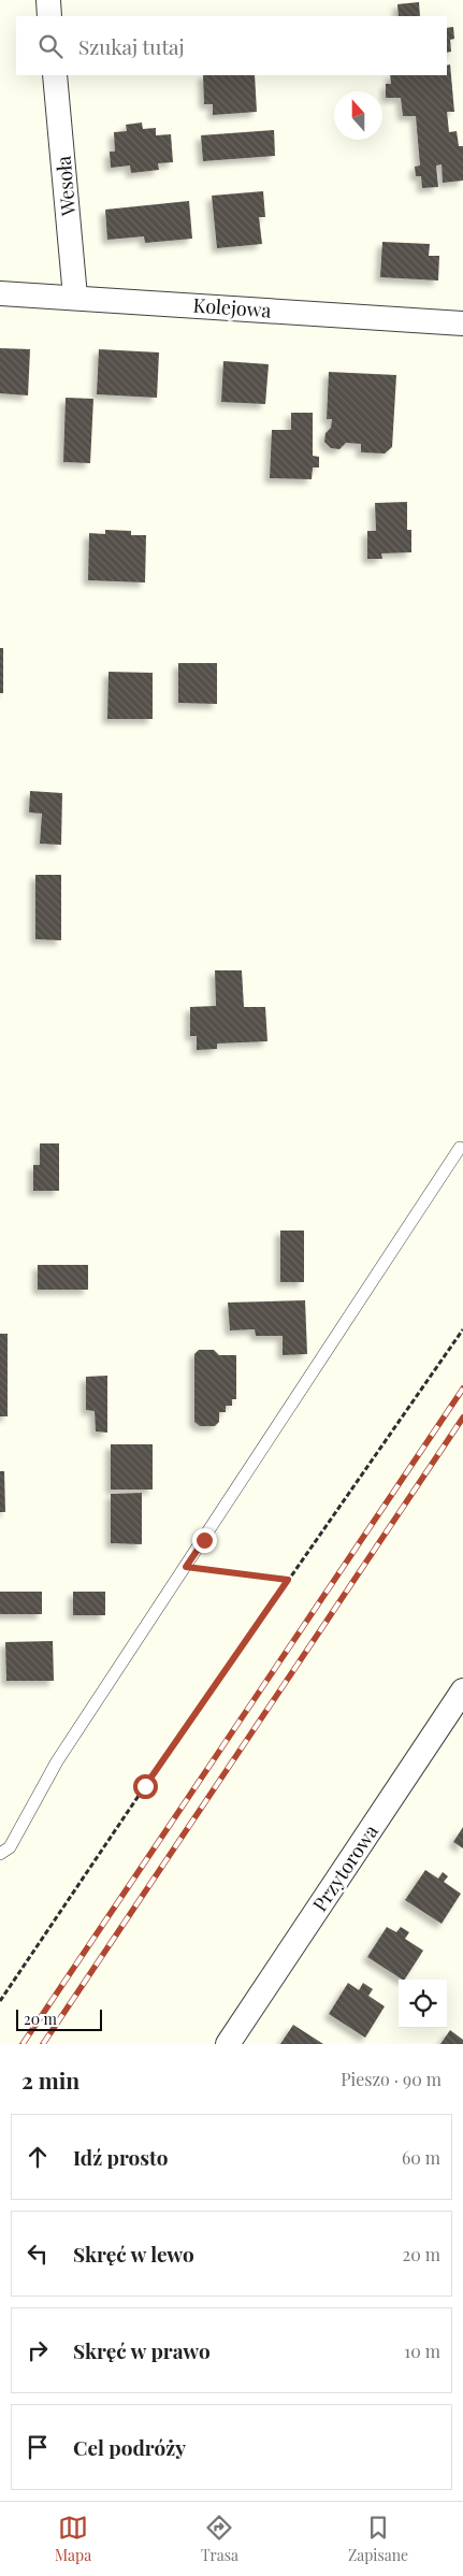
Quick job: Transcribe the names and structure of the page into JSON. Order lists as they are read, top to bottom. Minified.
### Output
{"streets":{"street":["Wesoła","Kolejowa","Przytorowa"]},"crossings":[["Wesoła","Kolejowa"]],"scale_bar":"20 m","north":"top","page":{"search":"Szukaj tutaj","scale":"20 m","heading":["2 min","Pieszo · 90 m"],"list":[["Idź prosto","60 m"],["Skręć w lewo","20 m"],["Skręć w prawo","10 m"],"Cel podróży"],"nav":["Mapa","Trasa","Zapisane"]}}
